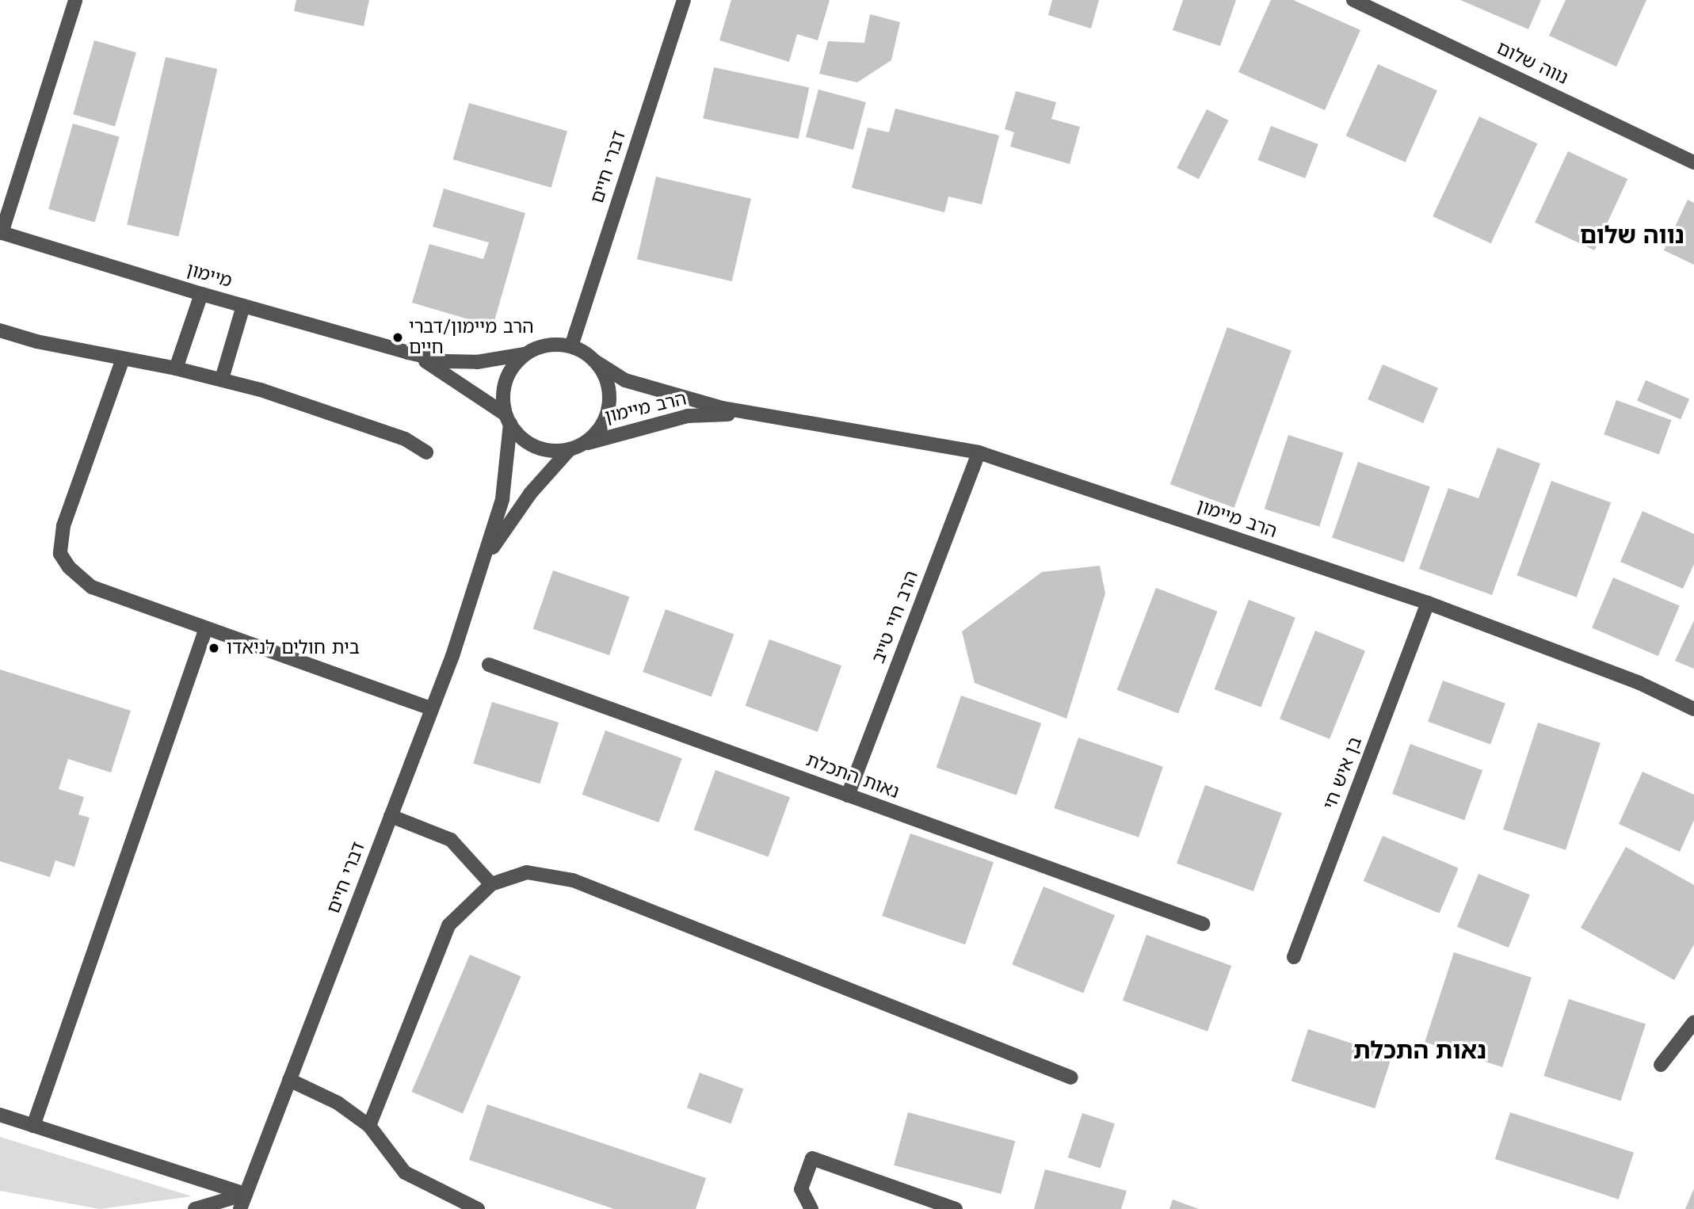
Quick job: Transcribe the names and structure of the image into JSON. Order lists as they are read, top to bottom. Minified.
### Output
{"streets":{"street":["נווה שלום","דברי חיים","מיימון","הרב מיימון","הרב חיי טייב","בן איש חי","נאות התכלת"]},"crossings":[["דברי חיים","הרב מיימון"],["הרב מיימון","הרב חיי טייב"],["הרב מיימון","בן איש חי"],["הרב חיי טייב","נאות התכלת"]],"districts":["נווה שלום","נאות התכלת"],"places":["הרב מיימון/דברי חיים","בית חולים לניאדו"]}
